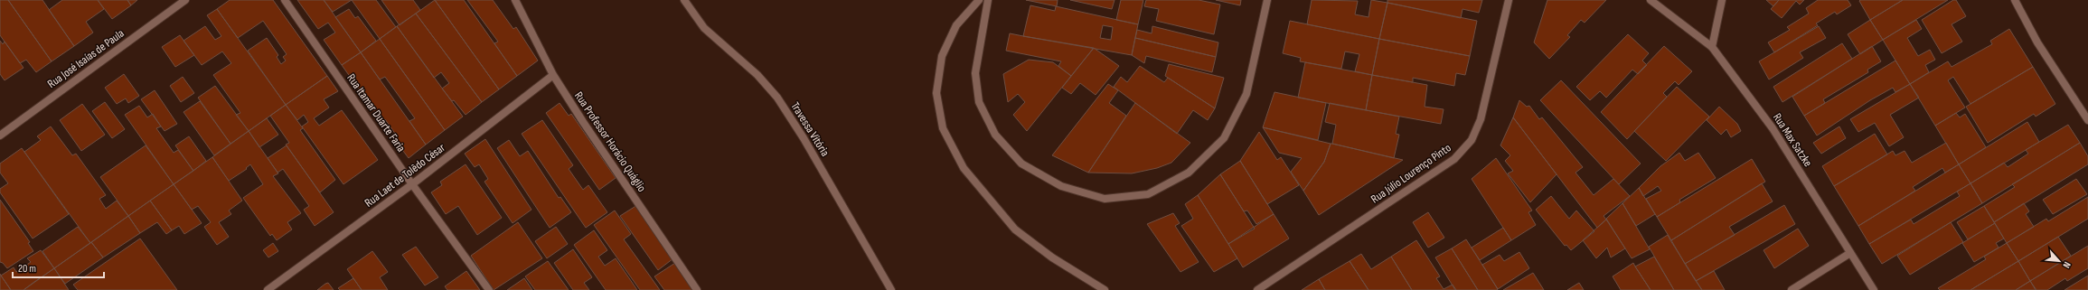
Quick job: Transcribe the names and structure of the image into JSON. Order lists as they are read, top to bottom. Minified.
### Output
{"streets":{"street":["Rua José Isaías de Paula","Rua Itamar Duarte Faria","Travessa Vitória","Rua Max Satzke","Rua Professor Horácio Quáglio","Rua Júlio Lourenço Pinto","Rua Laet de Tolêdo César"]},"crossings":[["Rua Itamar Duarte Faria","Rua Laet de Tolêdo César"],["Rua Professor Horácio Quáglio","Rua Laet de Tolêdo César"]],"scale_bar":"20 m","north":"bottom right"}
